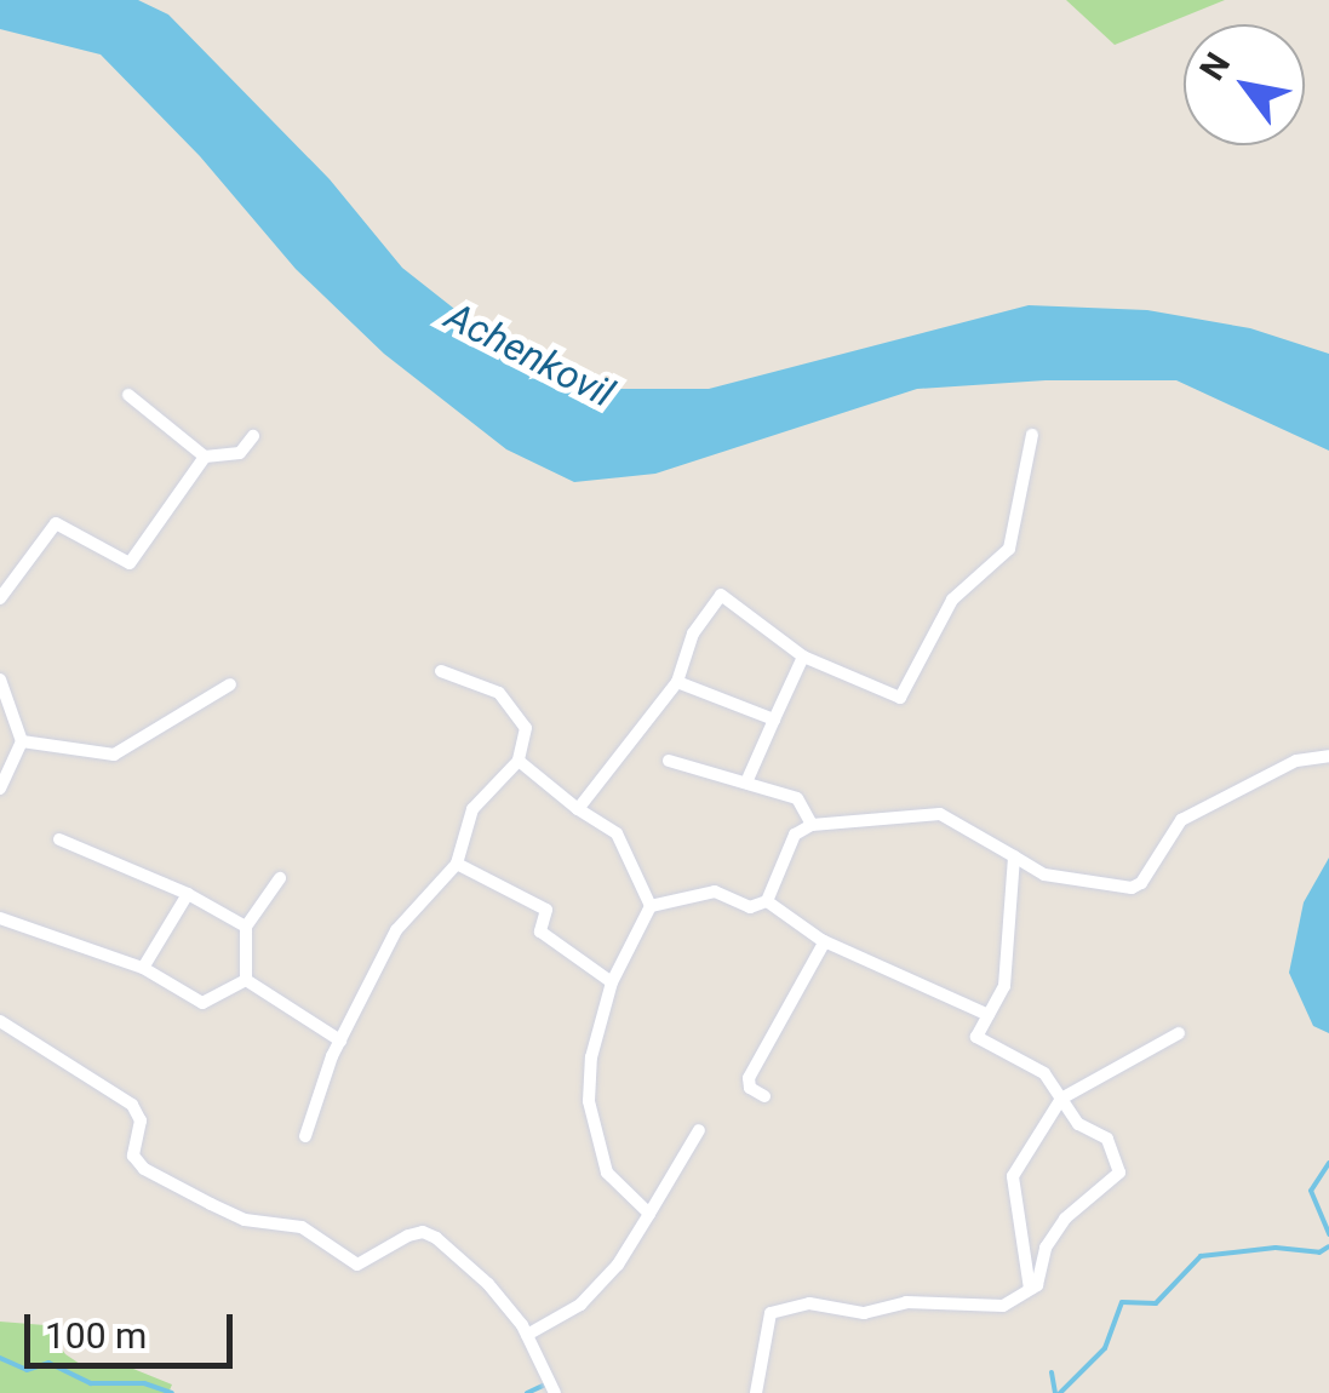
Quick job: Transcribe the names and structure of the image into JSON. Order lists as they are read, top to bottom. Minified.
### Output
{"water":["Achenkovil"],"scale_bar":"100 m","north":"top left"}
